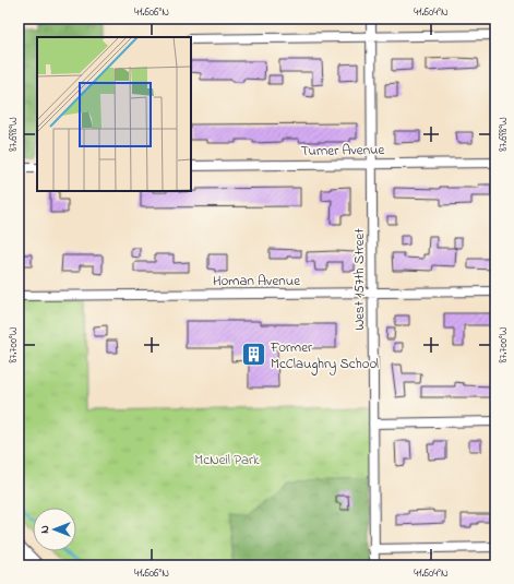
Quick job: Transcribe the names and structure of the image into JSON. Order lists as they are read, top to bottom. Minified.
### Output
{"streets":{"street":["Turner Avenue","West 157th Street","Homan Avenue"]},"crossings":[["Turner Avenue","West 157th Street"],["West 157th Street","Homan Avenue"]],"parks":["McNeil Park"],"places":{"building":["Former McClaughry School"]},"north":"left","coordinates":["41.606°N","41.604°N","87.698°W","87.700°W"]}
